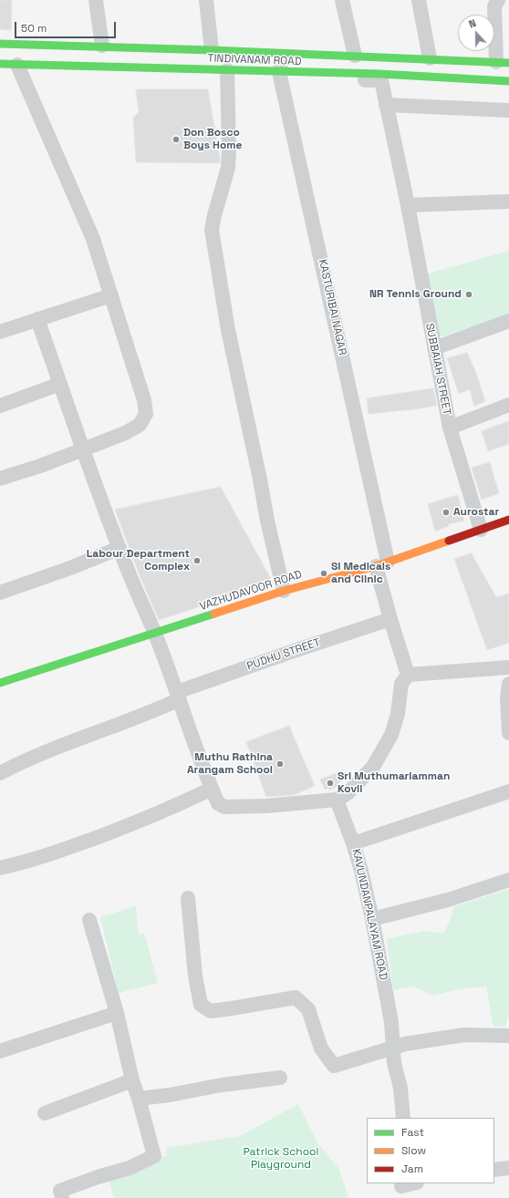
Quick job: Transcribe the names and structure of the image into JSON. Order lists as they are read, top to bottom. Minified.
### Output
{"streets":{"main road":["TINDIVANAM ROAD","VAZHUDAVOOR ROAD"],"street":["KASTURIBAI NAGAR","SUBBAIAH STREET","PUDHU STREET","KAVUNDANPALAYAM ROAD"]},"crossings":[["TINDIVANAM ROAD","KASTURIBAI NAGAR"],["TINDIVANAM ROAD","SUBBAIAH STREET"],["KASTURIBAI NAGAR","SUBBAIAH STREET"],["KASTURIBAI NAGAR","VAZHUDAVOOR ROAD"],["SUBBAIAH STREET","VAZHUDAVOOR ROAD"]],"parks":["Patrick School Playground"],"places":["Don Bosco Boys Home","NR Tennis Ground","Aurostar","Labour Department Complex","SI Medicals and Clinic","Muthu Rathina Arangam School","Sri Muthumariamman Kovil"],"legend":["Fast","Slow","Jam"],"scale_bar":"50 m","north":"top"}
